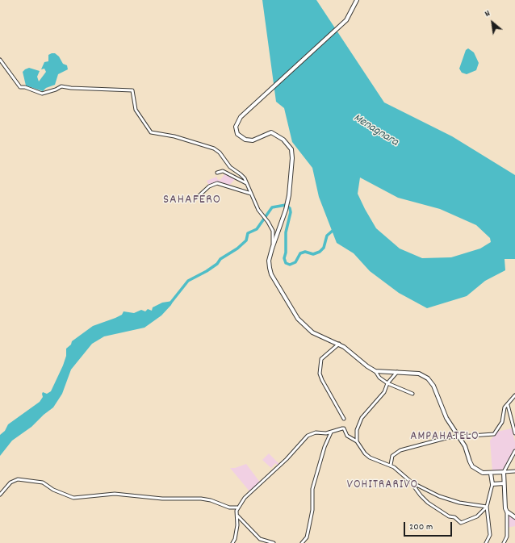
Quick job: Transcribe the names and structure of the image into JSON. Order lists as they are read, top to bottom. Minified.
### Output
{"districts":["SAHAFERO","AMPAHATELO","VOHITRARIVO"],"water":["Menagnara"],"scale_bar":"200 m","north":"top left"}
